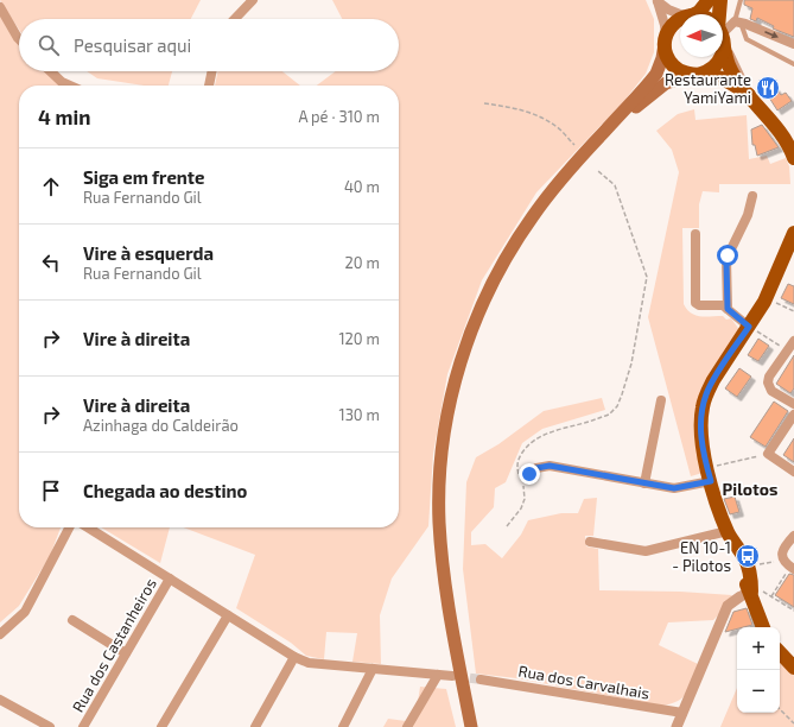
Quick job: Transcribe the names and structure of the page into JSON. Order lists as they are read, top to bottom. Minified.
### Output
{"streets":{"street":["Rua dos Castanheiros","Rua dos Carvalhais"]},"districts":["Pilotos"],"places":{"restaurant":["Restaurante YamiYami"],"bus stop":["EN 10-1 - Pilotos"]},"north":"left","page":{"search":"Pesquisar aqui","heading":["4 min","A pé · 310 m"],"list":[["Siga em frente","Rua Fernando Gil","40 m"],["Vire à esquerda","Rua Fernando Gil","20 m"],["Vire à direita","120 m"],["Vire à direita","Azinhaga do Caldeirão","130 m"],"Chegada ao destino"],"map_buttons":["+","−"]}}
